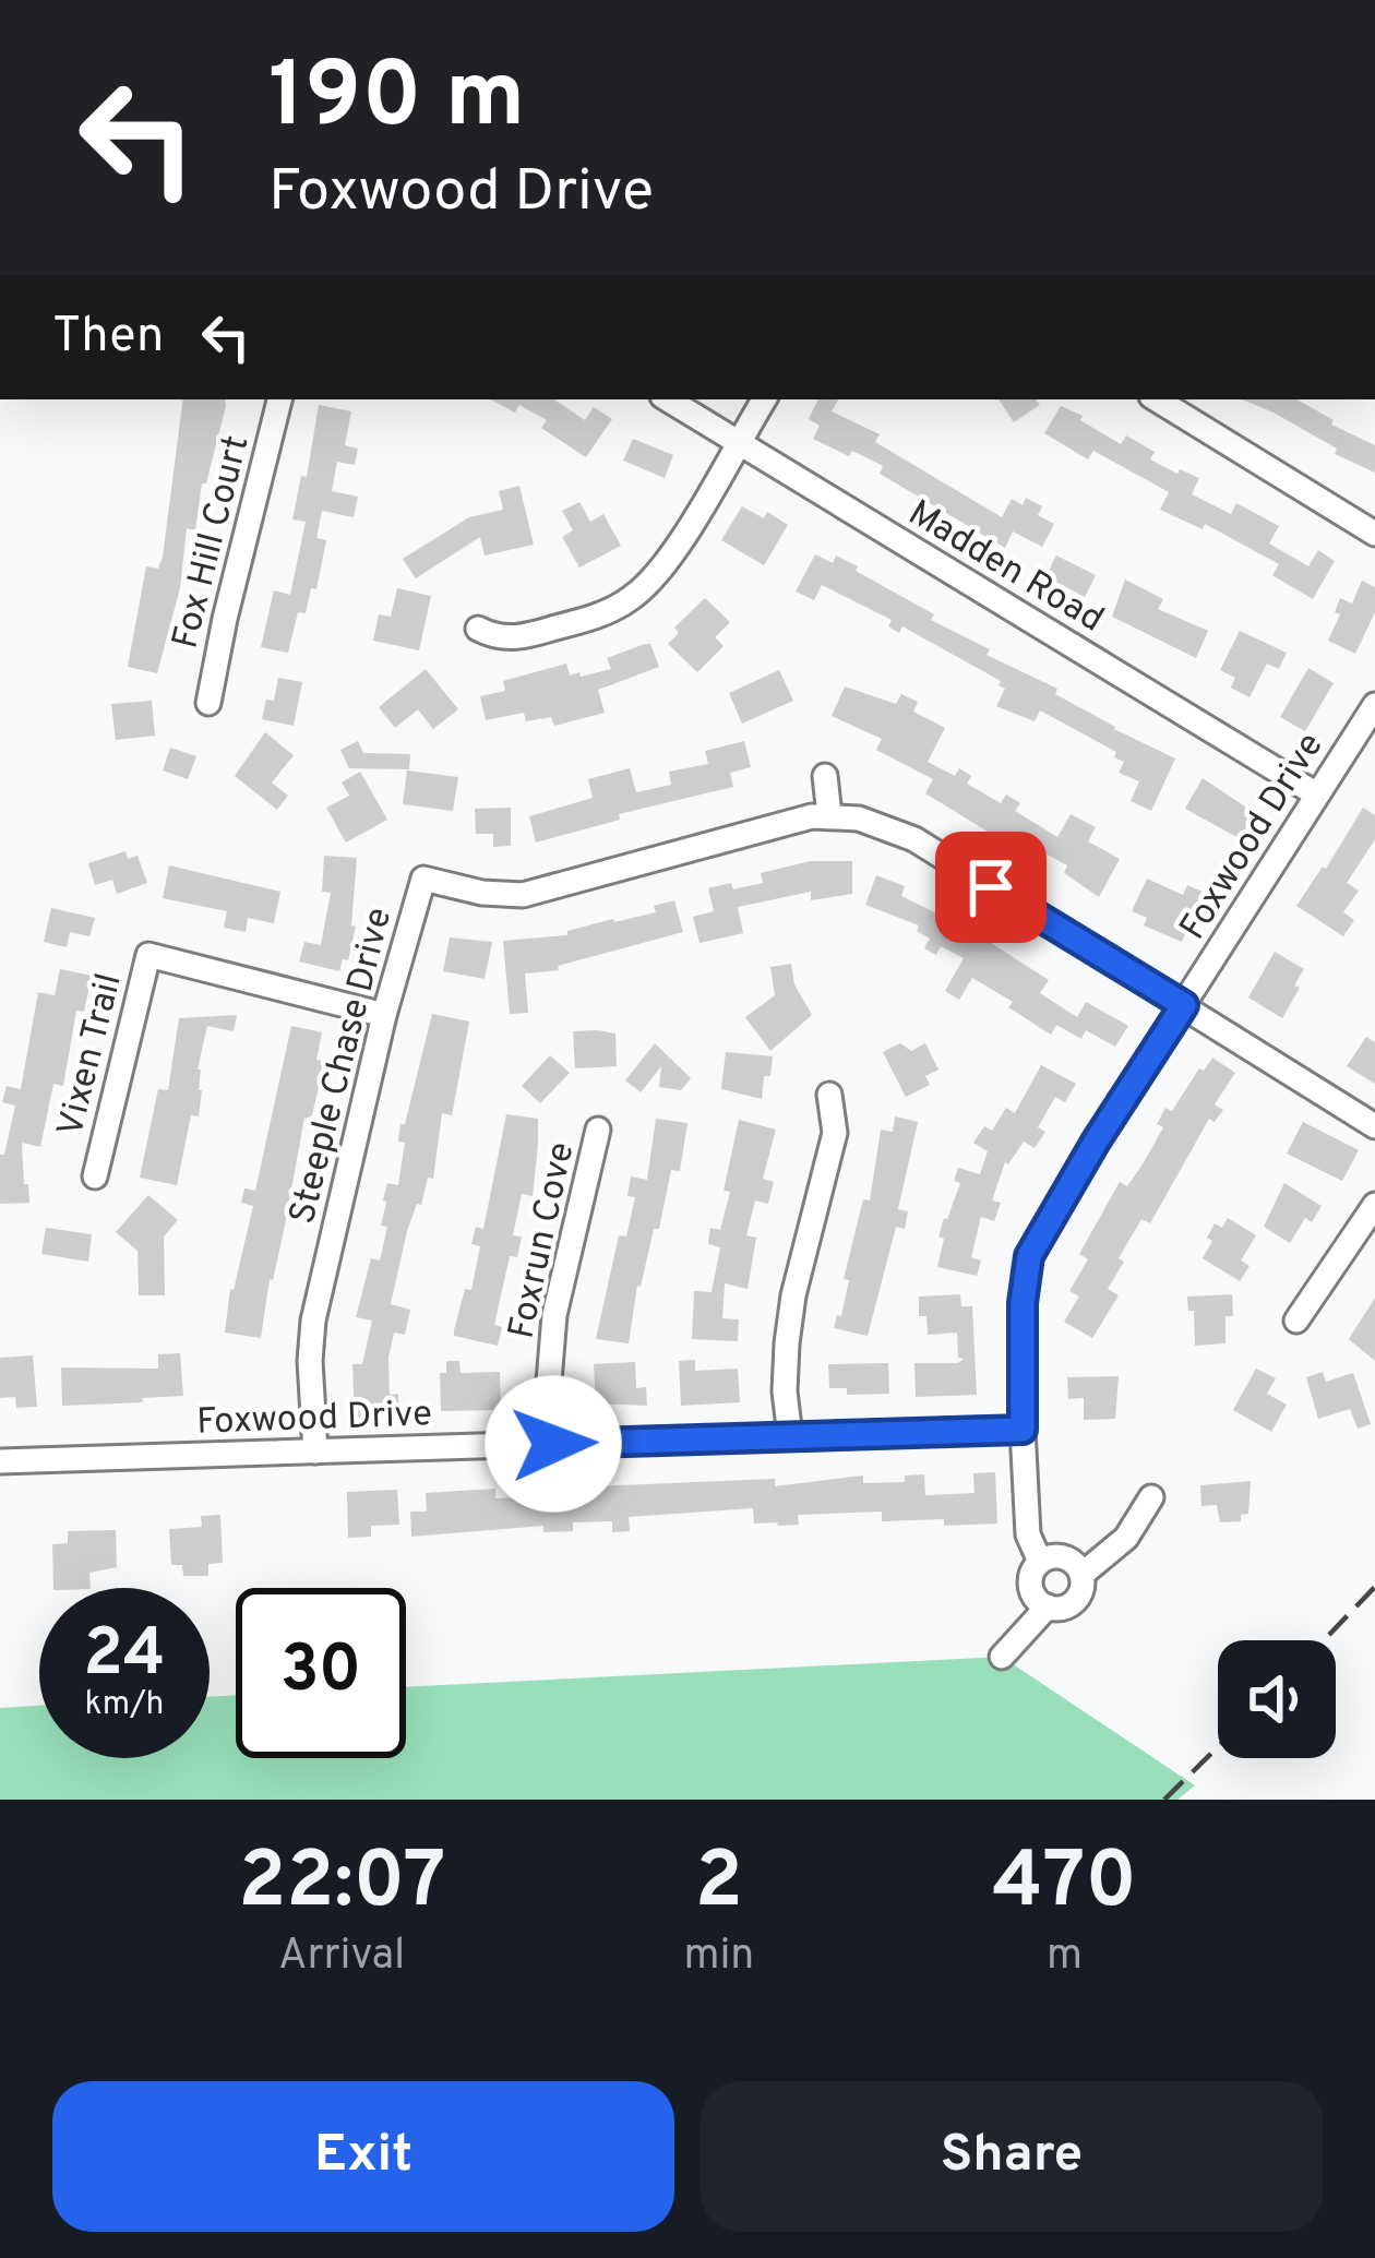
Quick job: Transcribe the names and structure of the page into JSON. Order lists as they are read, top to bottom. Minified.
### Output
{"streets":{"street":["Fox Hill Court","Madden Road","Foxwood Drive","Vixen Trail","Steeple Chase Drive","Foxrun Cove"]},"crossings":[["Madden Road","Foxwood Drive"],["Foxwood Drive","Steeple Chase Drive"],["Foxwood Drive","Foxrun Cove"],["Vixen Trail","Steeple Chase Drive"]],"page":{"turn":["190 m","Foxwood Drive"],"then":"Then","speed":"24 km/h","limit":"30","eta":["22:07","Arrival","2","min","470","m"],"buttons":["Exit","Share"]}}
